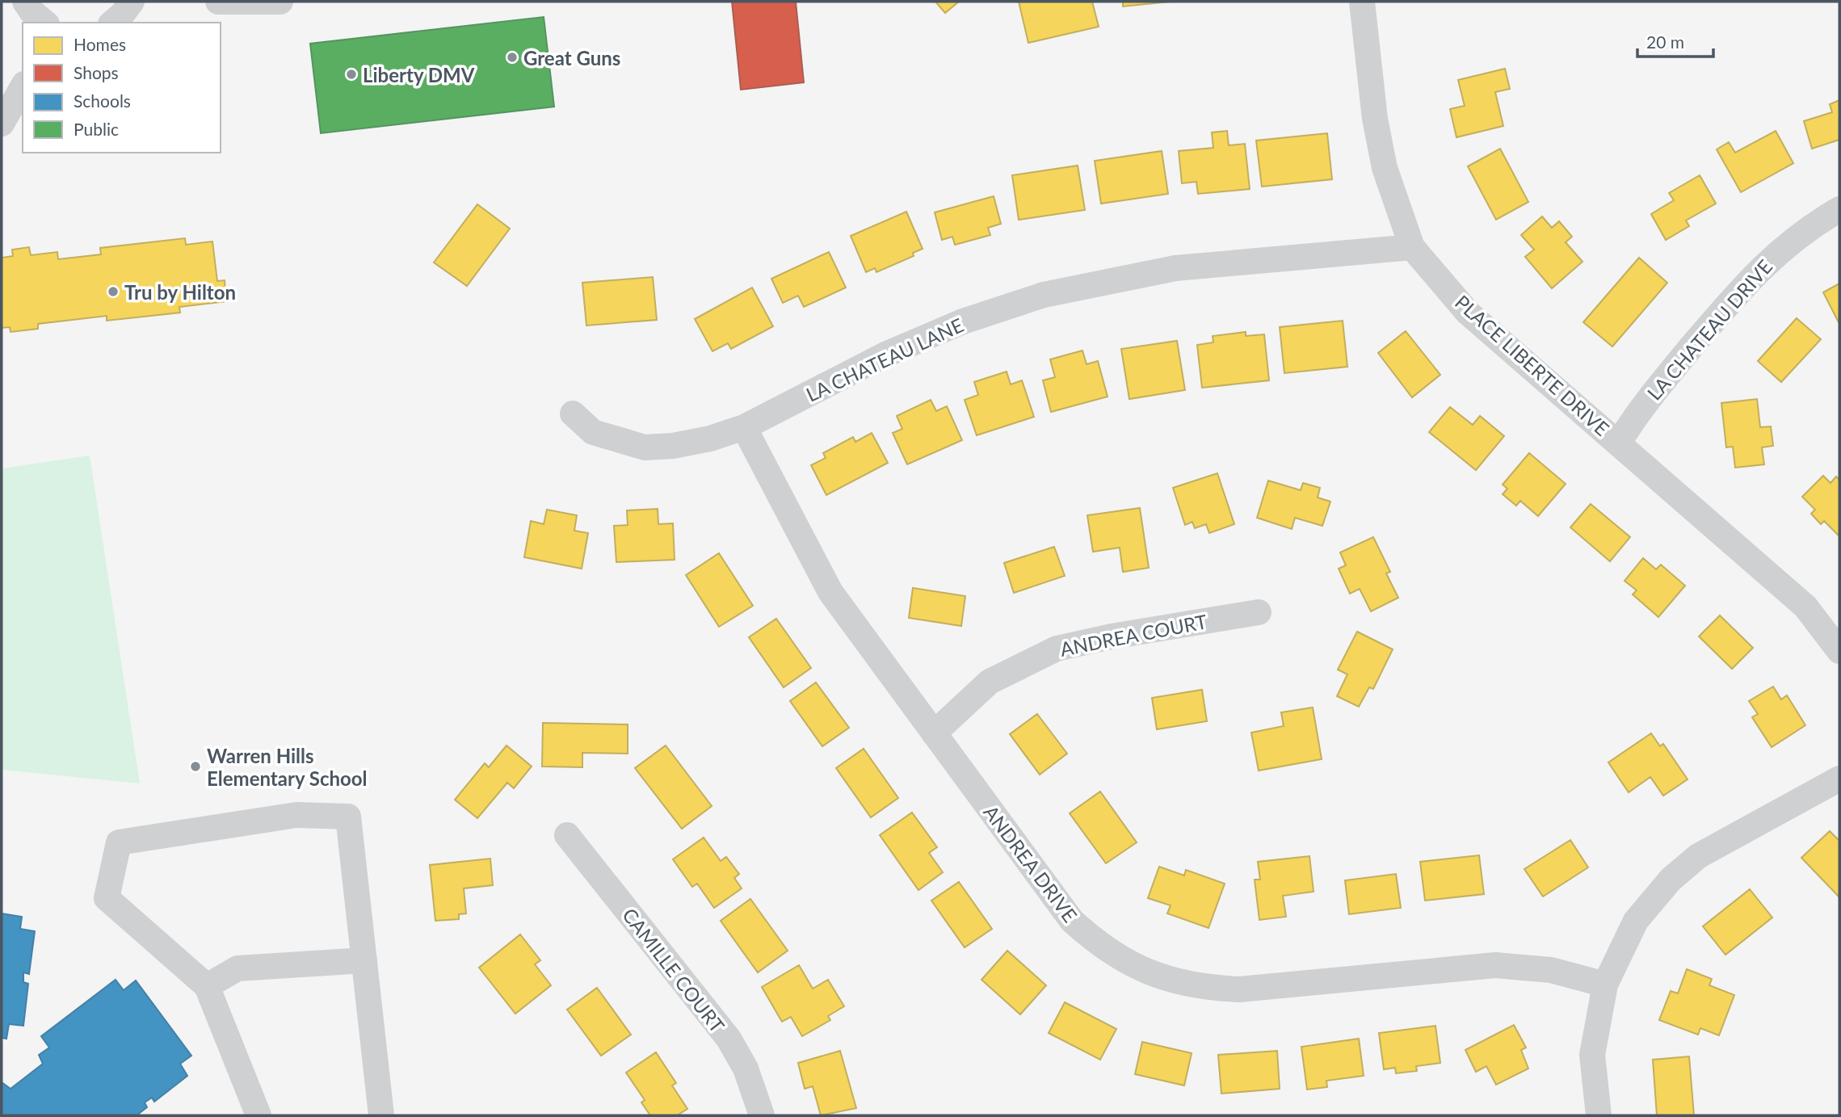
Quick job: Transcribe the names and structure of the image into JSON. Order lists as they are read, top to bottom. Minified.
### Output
{"streets":{"street":["LA CHATEAU DRIVE","LA CHATEAU LANE","PLACE LIBERTE DRIVE","ANDREA COURT","ANDREA DRIVE","CAMILLE COURT"]},"crossings":[["LA CHATEAU DRIVE","PLACE LIBERTE DRIVE"],["LA CHATEAU LANE","PLACE LIBERTE DRIVE"],["LA CHATEAU LANE","ANDREA DRIVE"],["ANDREA COURT","ANDREA DRIVE"]],"places":["Great Guns","Liberty DMV","Tru by Hilton","Warren Hills Elementary School"],"legend":["Homes","Shops","Schools","Public"],"scale_bar":"20 m"}
